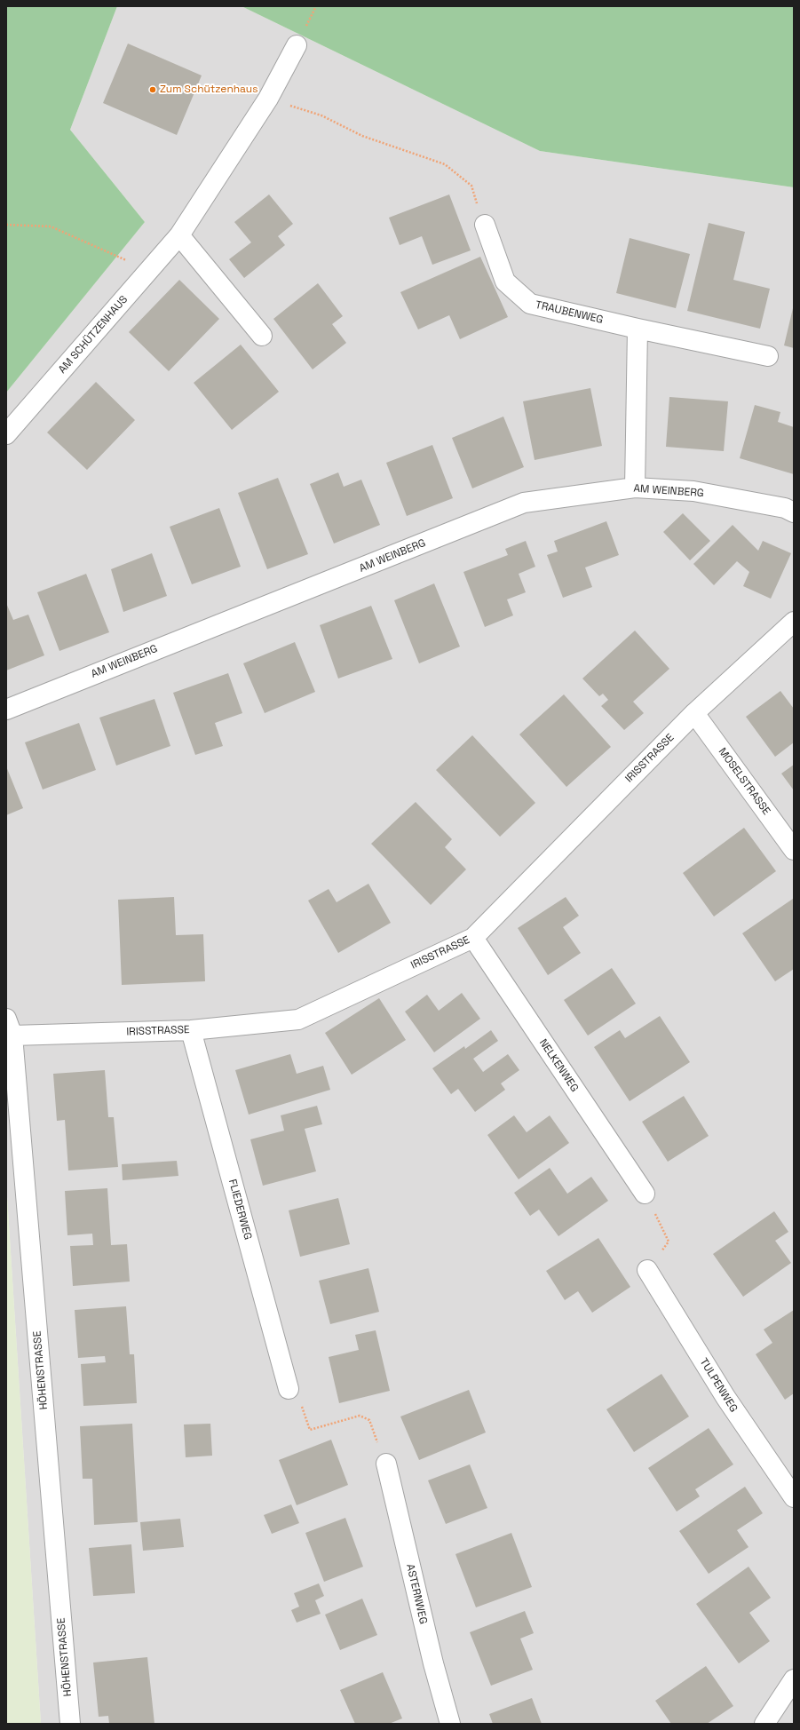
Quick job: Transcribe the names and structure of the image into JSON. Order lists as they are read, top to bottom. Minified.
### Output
{"streets":{"street":["TRAUBENWEG","AM SCHÜTZENHAUS","AM WEINBERG","IRISSTRASSE","MOSELSTRASSE","NELKENWEG","FLIEDERWEG","HÖHENSTRASSE","TULPENWEG","ASTERNWEG"]},"crossings":[["IRISSTRASSE","MOSELSTRASSE"],["IRISSTRASSE","NELKENWEG"],["IRISSTRASSE","FLIEDERWEG"],["IRISSTRASSE","HÖHENSTRASSE"]],"places":["Zum Schützenhaus"]}
